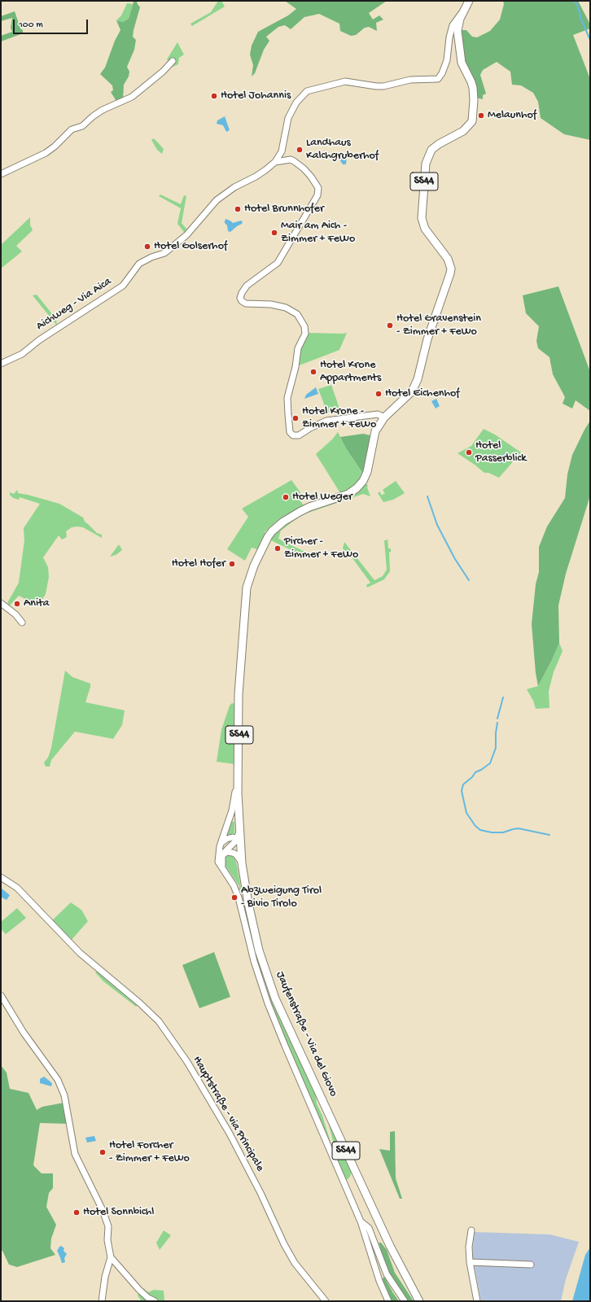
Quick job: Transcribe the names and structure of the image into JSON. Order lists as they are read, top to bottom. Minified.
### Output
{"streets":{"main road":["SS44","Jaufenstraße - Via del Giovo"],"street":["Aichweg - Via Aica","Hauptstraße - via Principale"]},"crossings":[["Aichweg - Via Aica","Jaufenstraße - Via del Giovo"]],"places":["Hotel Johannis","Melaunhof","Landhaus Kalchgruberhof","Hotel Brunnhofer","Mair am Aich - Zimmer + FeWo","Hotel Golserhof","Hotel Gravenstein - Zimmer + FeWo","Hotel Krone Appartments","Hotel Eichenhof","Hotel Krone - Zimmer + FeWo","Hotel Passerblick","Hotel Weger","Pircher - Zimmer + FeWo","Hotel Hofer","Anita","Abzweigung Tirol - Bivio Tirolo","Hotel Forcher - Zimmer + FeWo","Hotel Sonnbichl"],"scale_bar":"100 m"}
